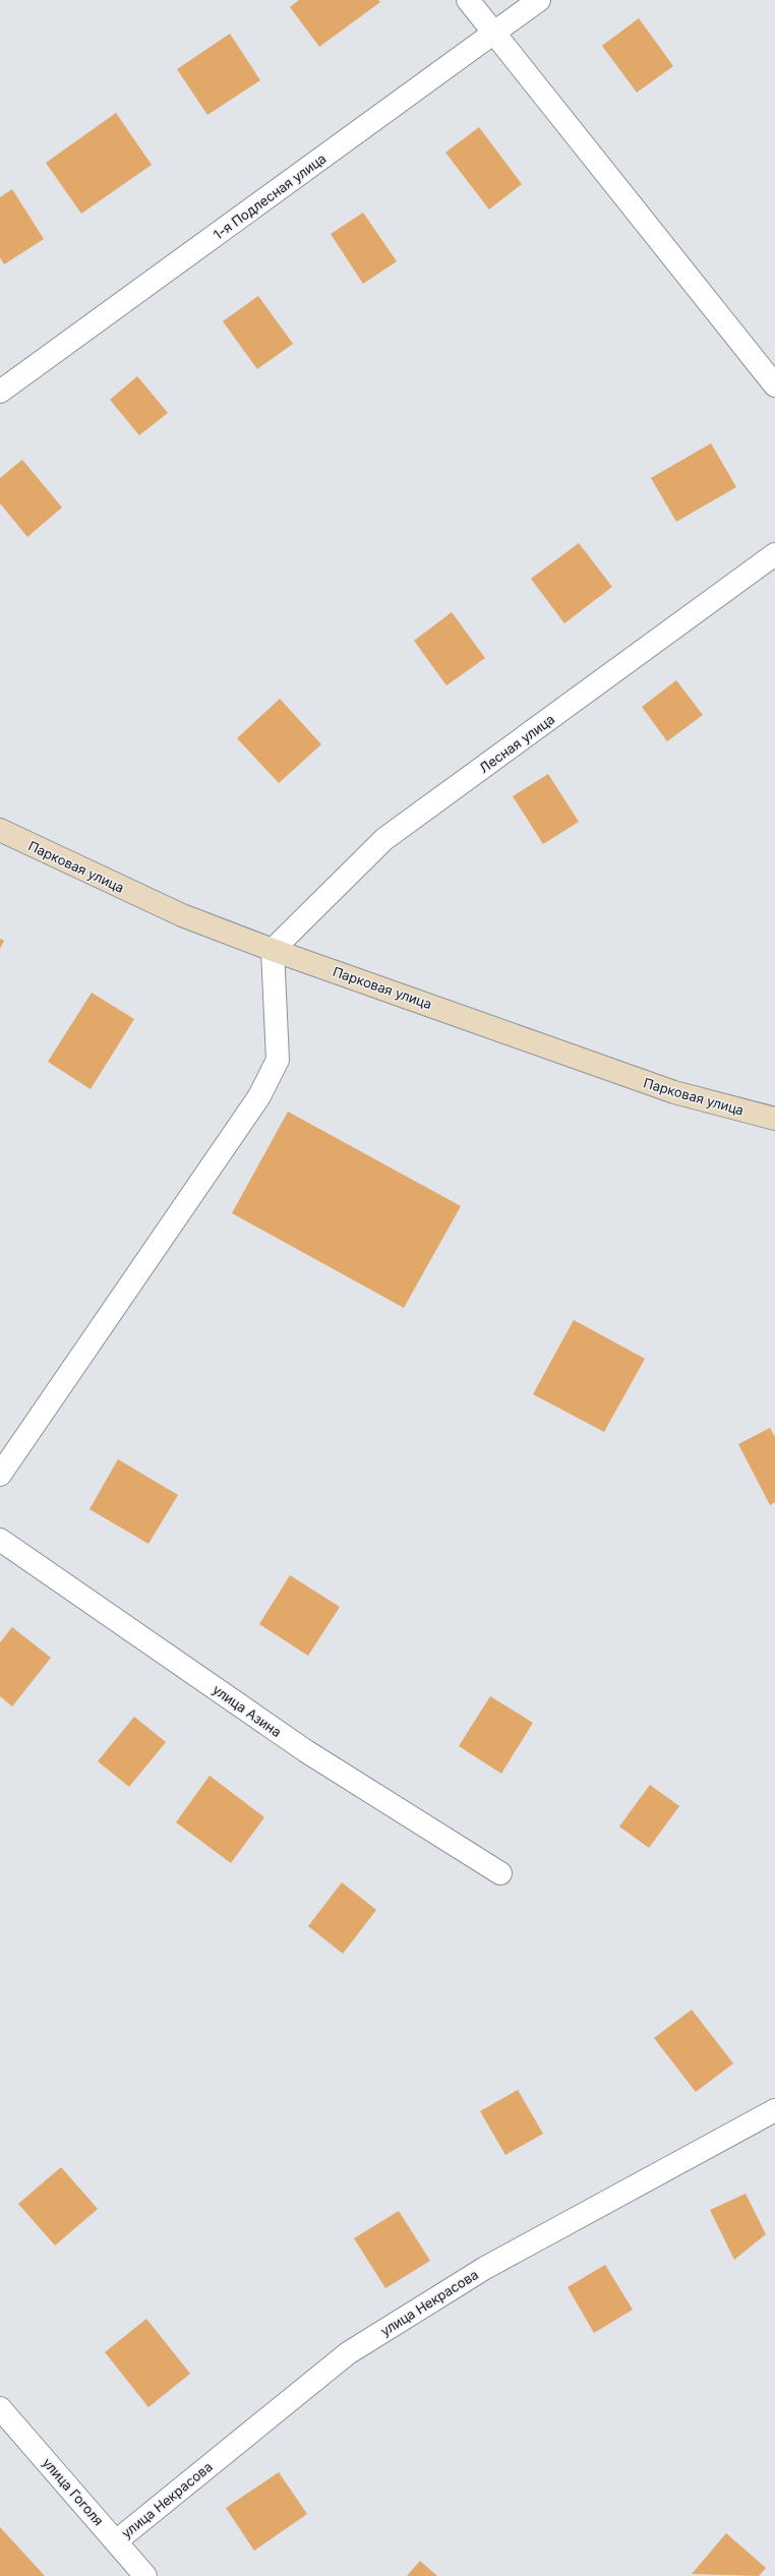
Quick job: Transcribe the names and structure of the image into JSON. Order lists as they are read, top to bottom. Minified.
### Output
{"streets":{"main road":["Парковая улица"],"street":["1-я Подлесная улица","Лесная улица","улица Азина","улица Некрасова","улица Гоголя"]},"crossings":[["Лесная улица","Парковая улица"],["улица Некрасова","улица Гоголя"]]}
